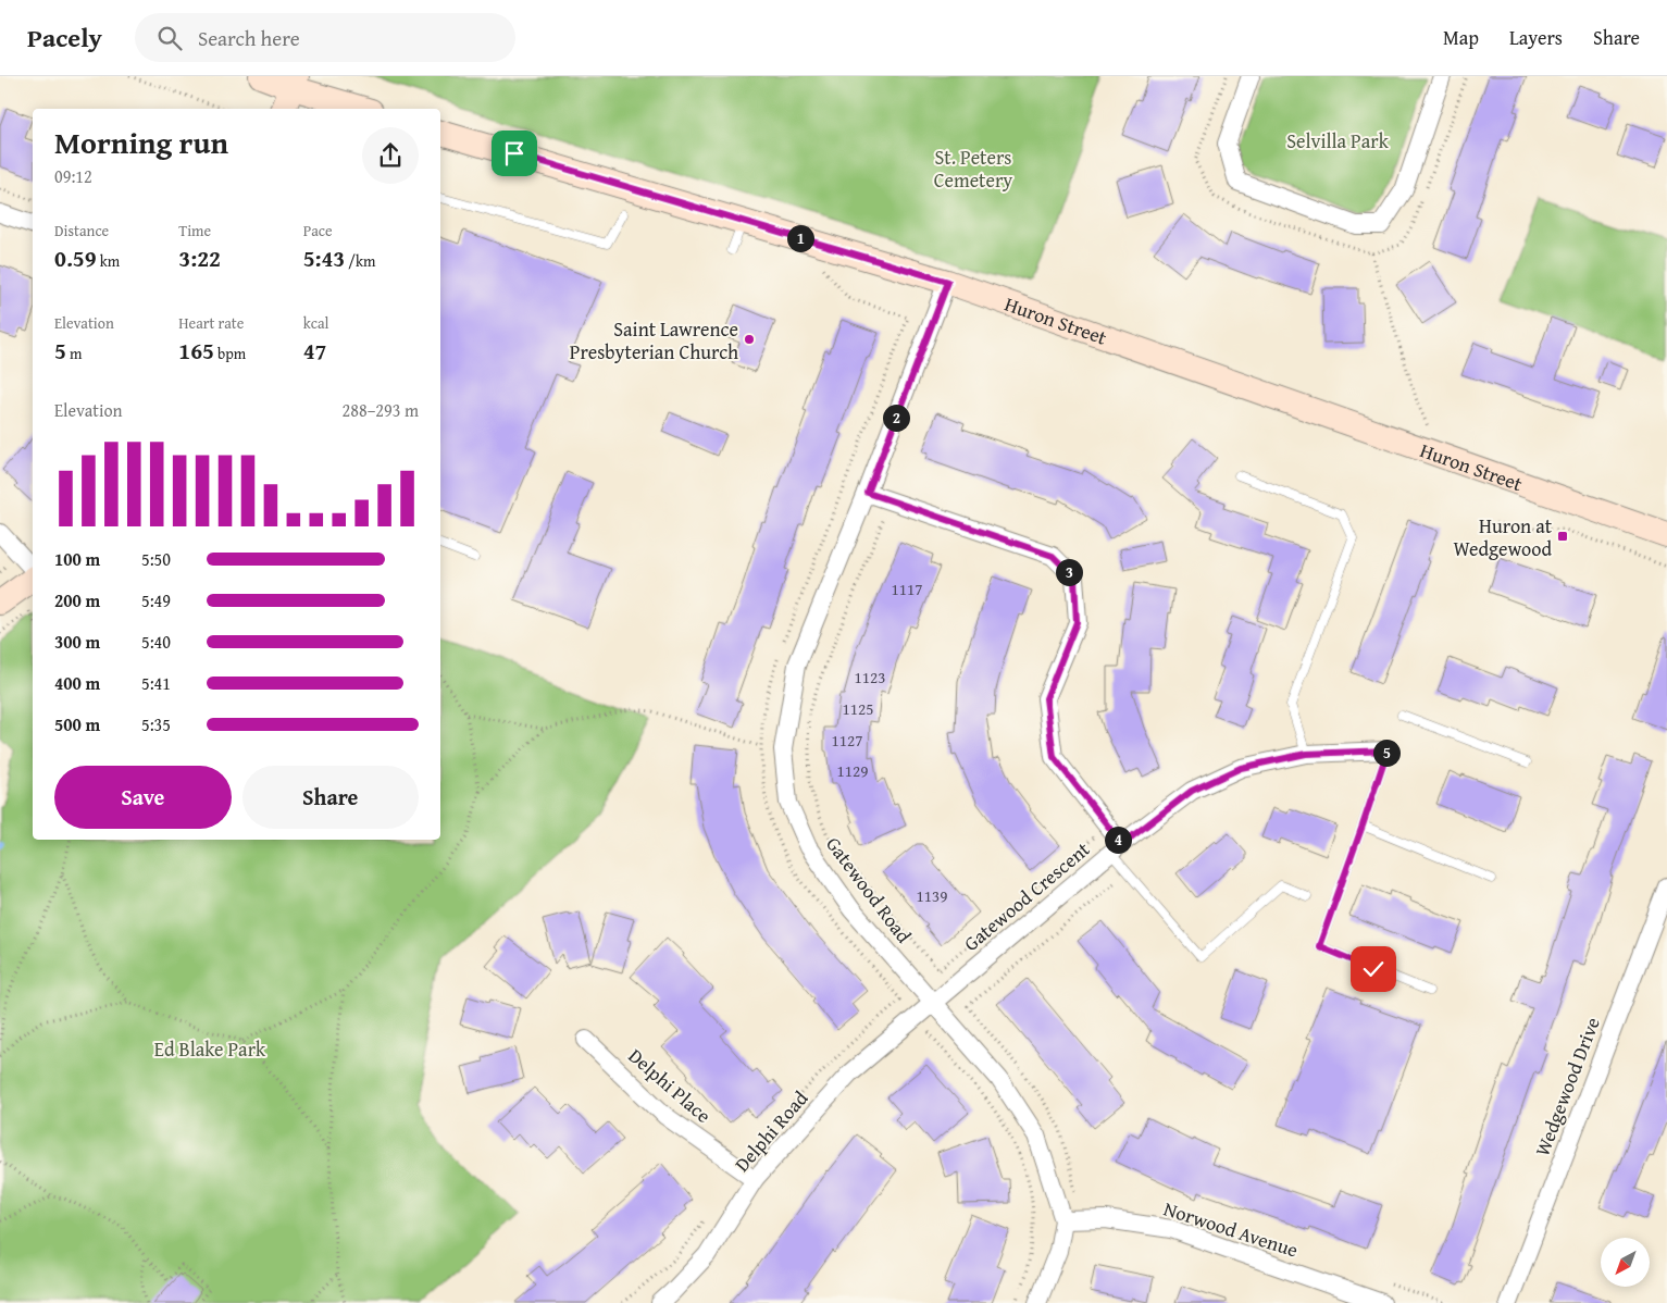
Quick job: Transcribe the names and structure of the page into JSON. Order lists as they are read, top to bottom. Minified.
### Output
{"streets":{"main road":["Huron Street"],"street":["Gatewood Road","Gatewood Crescent","Delphi Place","Wedgewood Drive","Delphi Road","Norwood Avenue"]},"crossings":[["Huron Street","Gatewood Road"],["Gatewood Road","Gatewood Crescent"],["Gatewood Road","Delphi Road"],["Gatewood Road","Norwood Avenue"],["Gatewood Crescent","Delphi Road"],["Delphi Place","Delphi Road"]],"parks":["Selvilla Park","St. Peters Cemetery","Ed Blake Park"],"places":{"other":["Saint Lawrence Presbyterian Church"],"transit":["Huron at Wedgewood"]},"house_numbers":["1117","1123","1125","1127","1129","1139"],"north":"bottom left","page":{"header":"Pacely","search":"Search here","nav":["Map","Layers","Share"],"heading":["Morning run","09:12"],"stats":[["Distance","0.59 km"],["Time","3:22"],["Pace","5:43 /km"],["Elevation","5 m"],["Heart rate","165 bpm"],["kcal","47"]],"pins":["1","2","3","5","4"],"chart":["Elevation","288–293 m"],"list":[{"name":"100 m","note":"5:50"},{"name":"200 m","note":"5:49"},{"name":"300 m","note":"5:40"},{"name":"400 m","note":"5:41"},{"name":"500 m","note":"5:35"}],"buttons":["Save","Share"]}}
